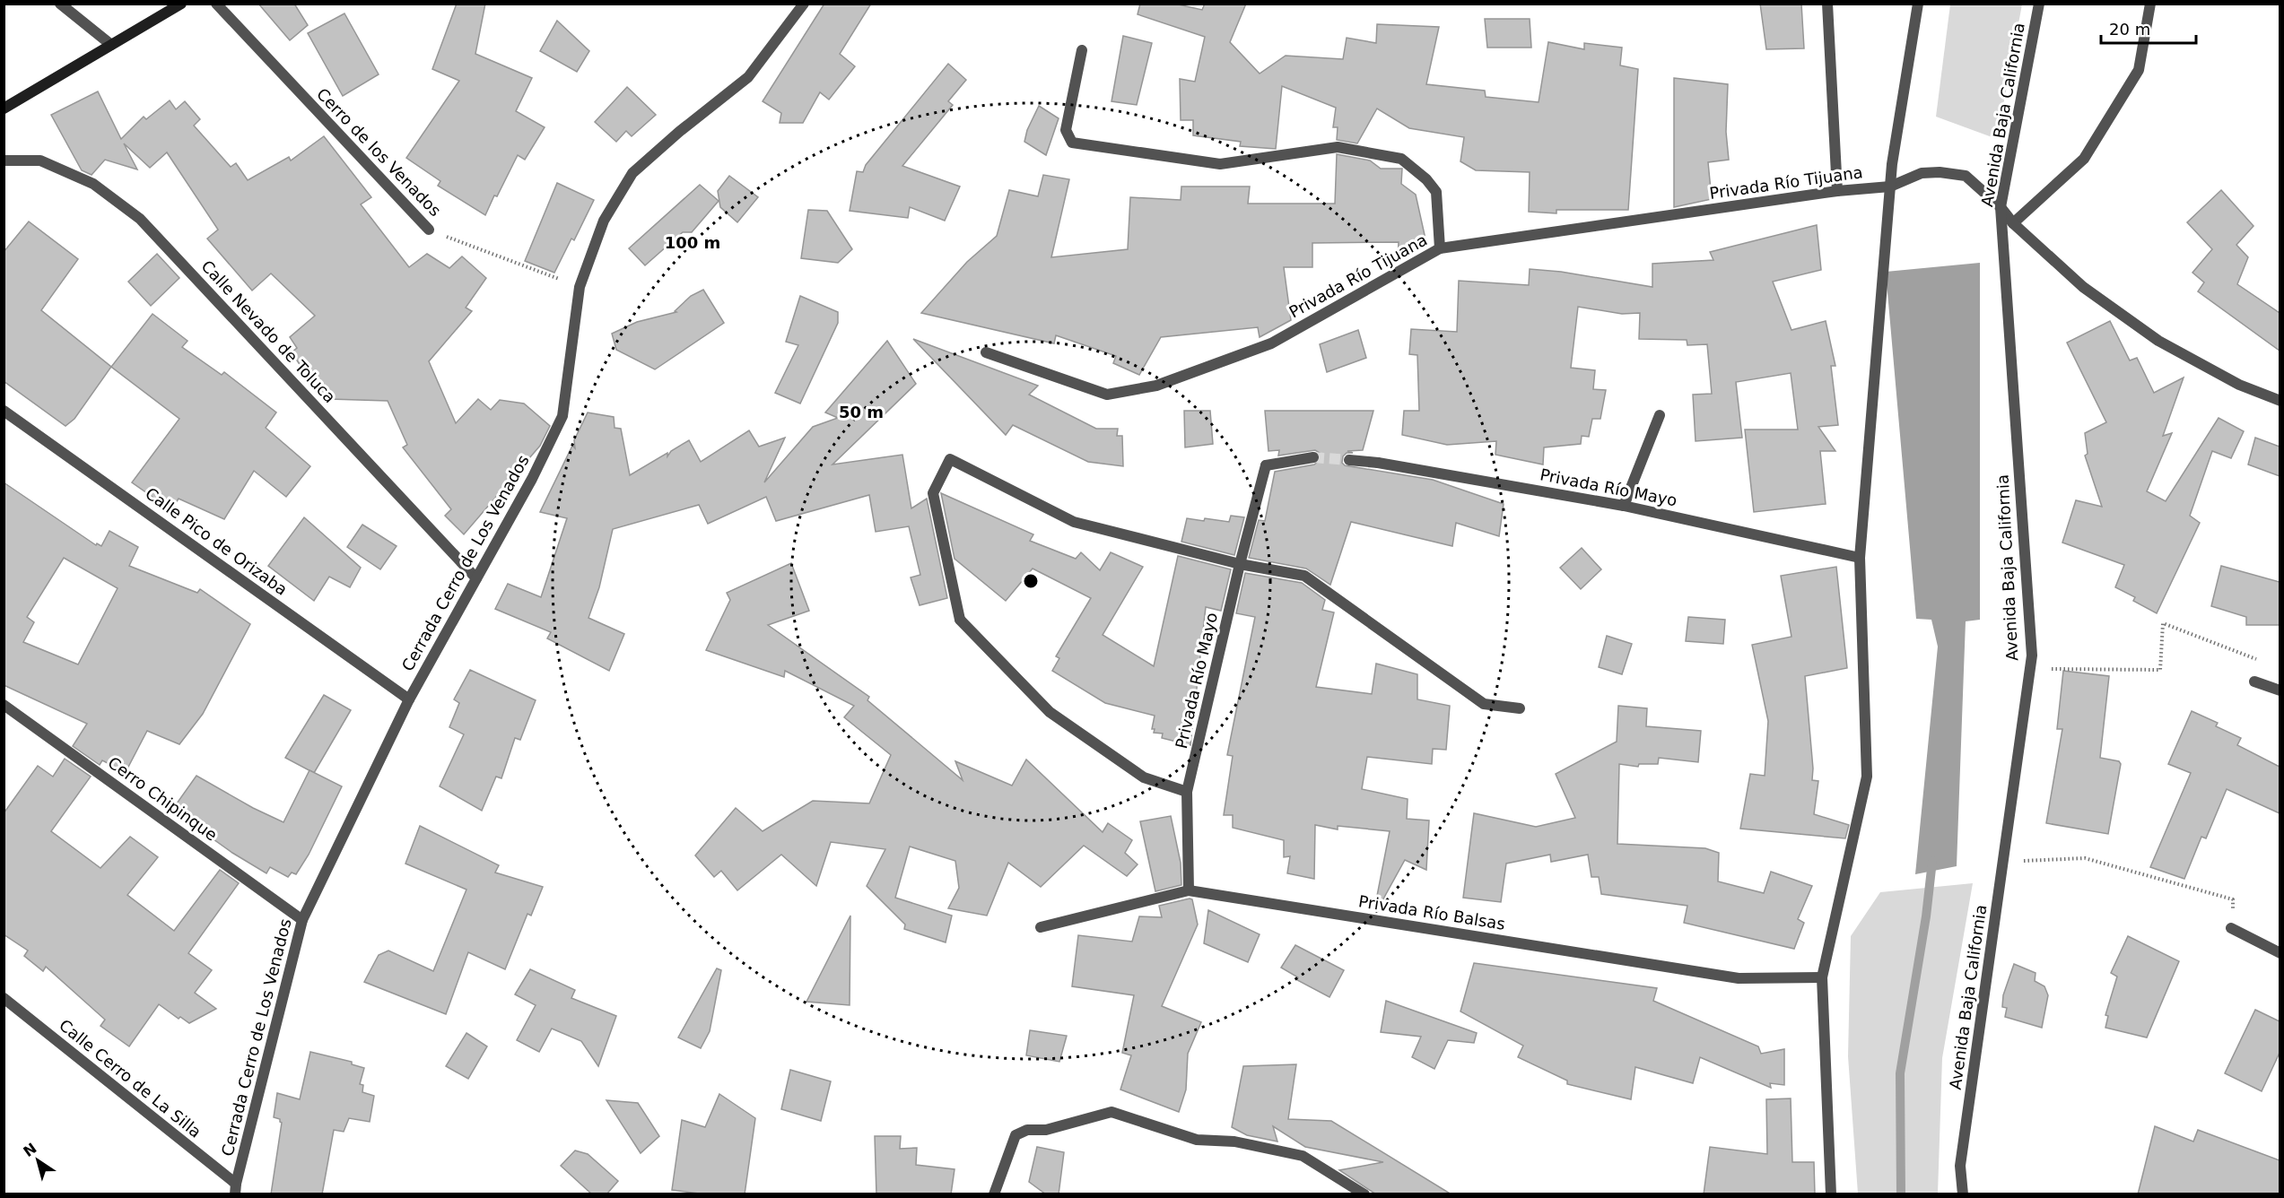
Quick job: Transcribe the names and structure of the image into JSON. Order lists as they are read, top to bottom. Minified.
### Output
{"streets":{"street":["Avenida Baja California","Cerro de los Venados","Privada Río Tijuana","Calle Nevado de Toluca","Privada Río Mayo","Calle Pico de Orizaba","Cerrada Cerro de Los Venados","Cerro Chipinque","Privada Río Balsas","Calle Cerro de La Silla"]},"crossings":[["Avenida Baja California","Privada Río Tijuana"],["Cerro de los Venados","Cerrada Cerro de Los Venados"],["Calle Nevado de Toluca","Cerrada Cerro de Los Venados"],["Privada Río Mayo","Privada Río Balsas"],["Calle Pico de Orizaba","Cerrada Cerro de Los Venados"],["Cerrada Cerro de Los Venados","Cerro Chipinque"],["Cerrada Cerro de Los Venados","Calle Cerro de La Silla"]],"scale_bar":"20 m","north":"top left","rings":["100 m","50 m"]}
